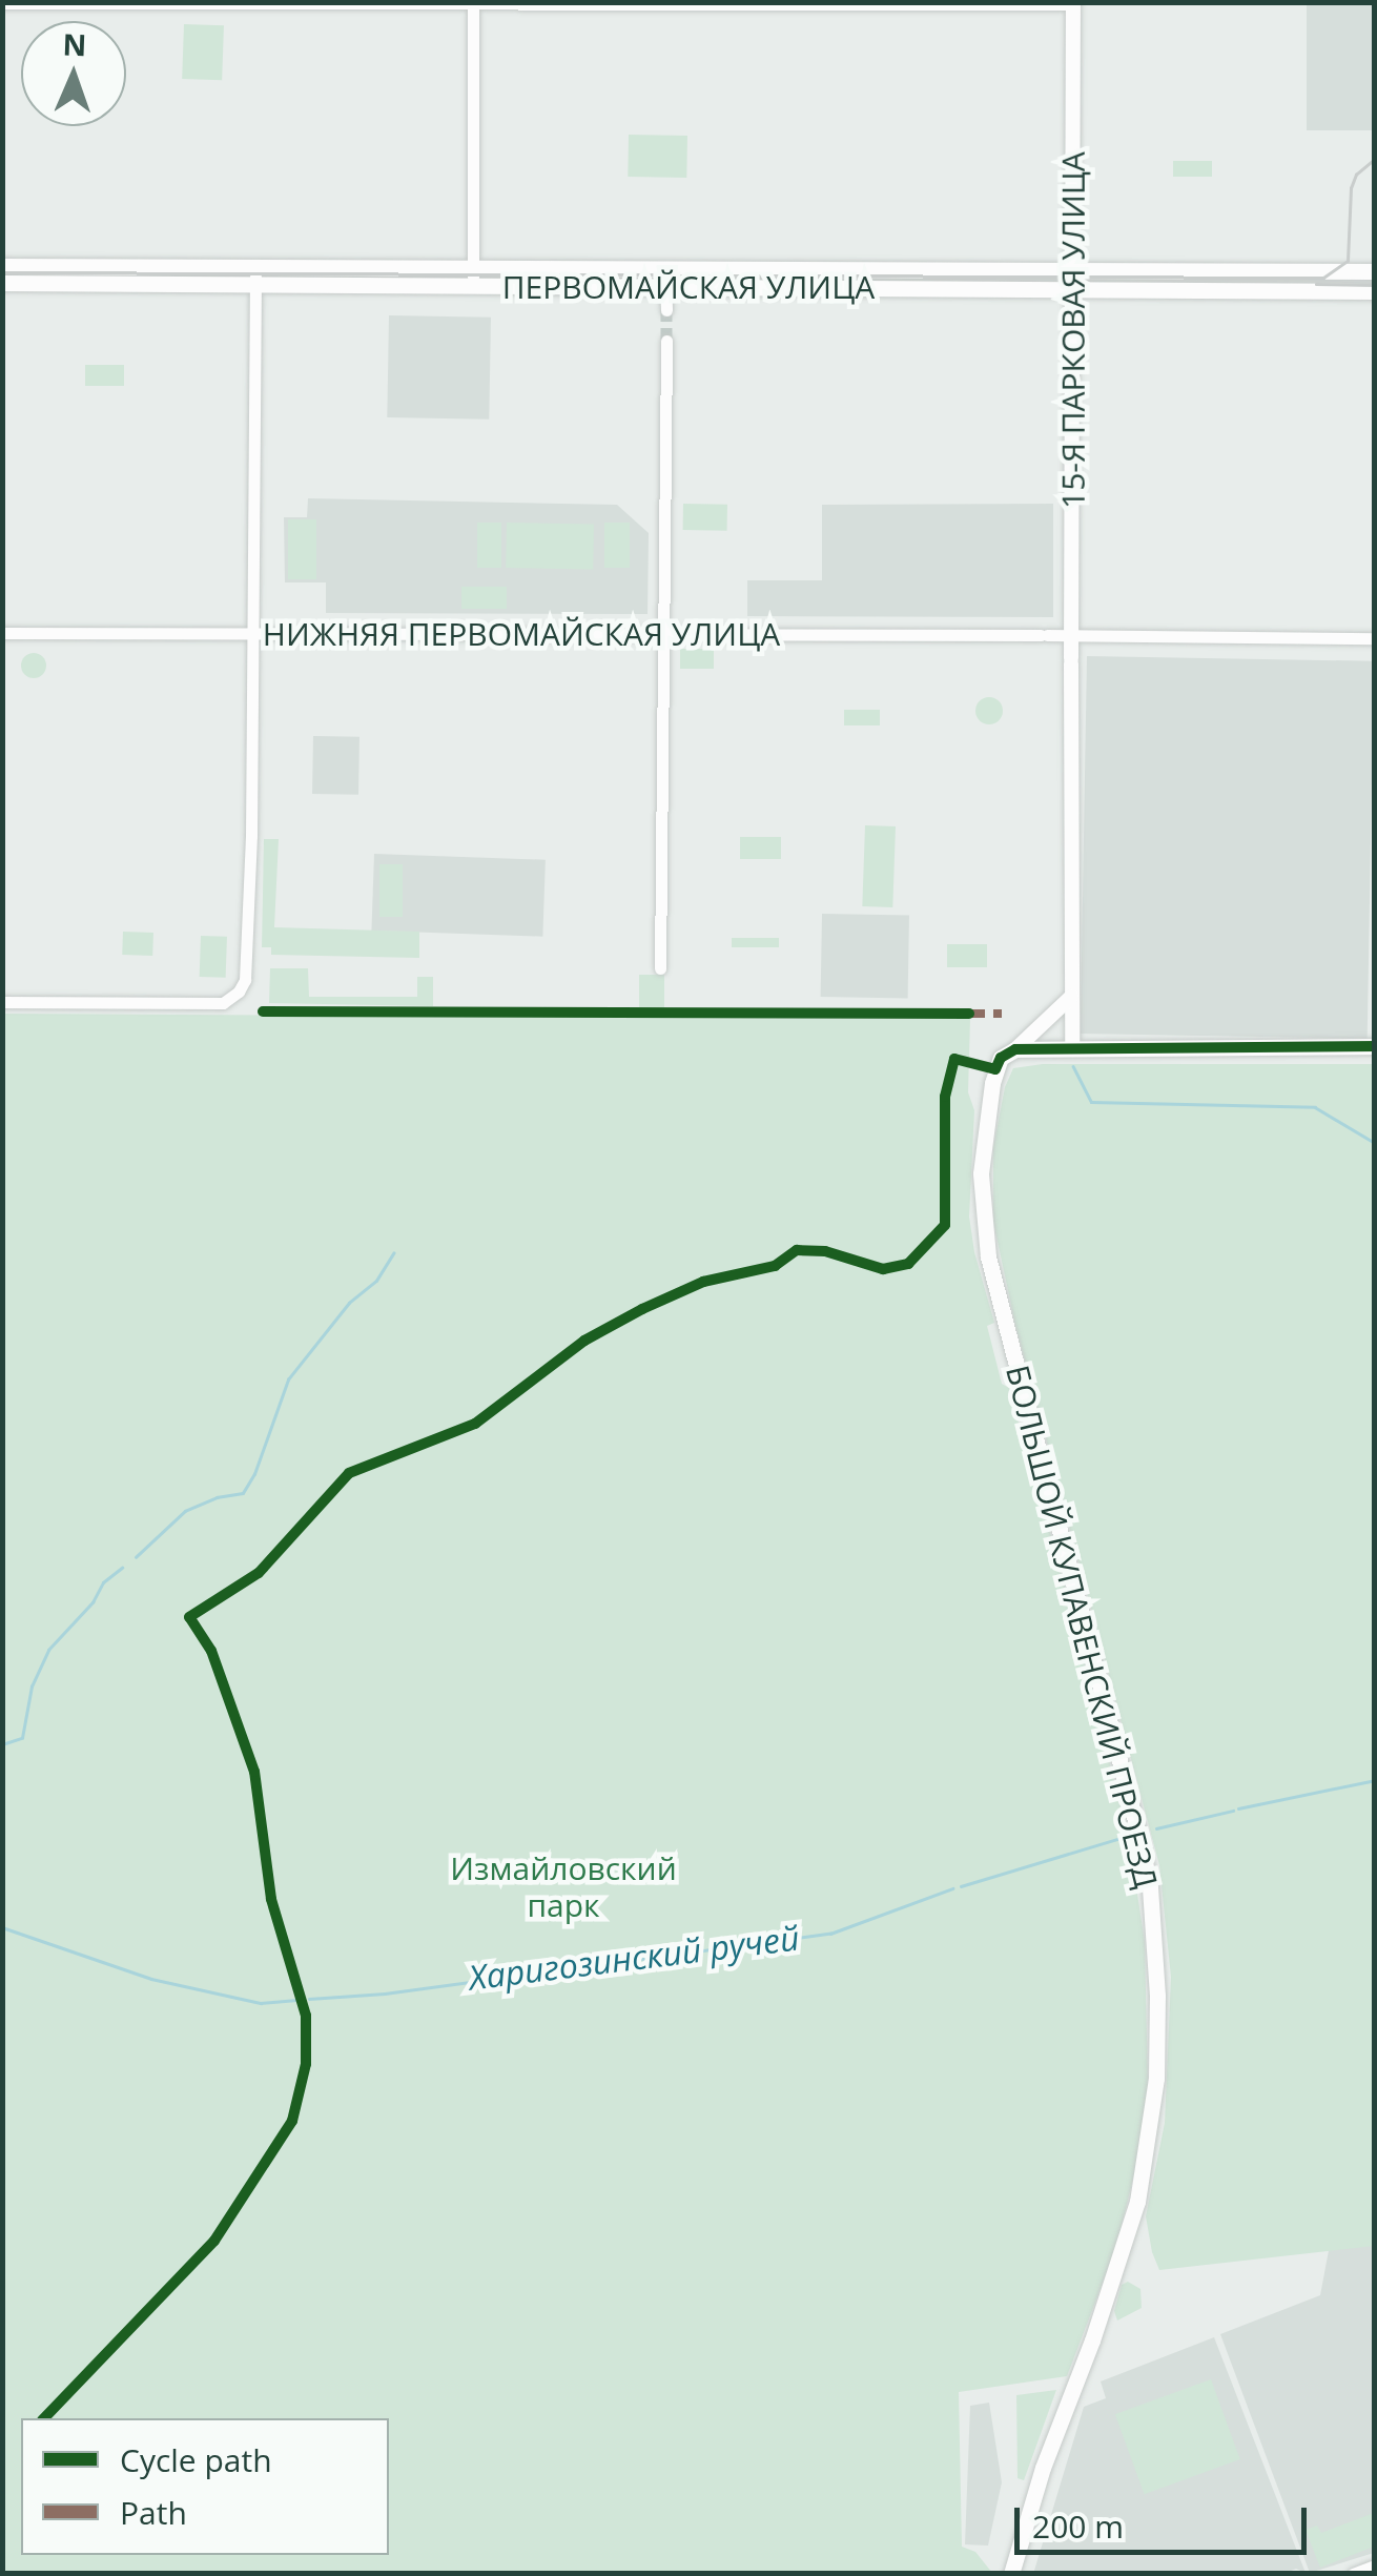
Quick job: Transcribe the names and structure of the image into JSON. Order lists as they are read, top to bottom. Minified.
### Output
{"streets":{"main road":["ПЕРВОМАЙСКАЯ УЛИЦА","БОЛЬШОЙ КУПАВЕНСКИЙ ПРОЕЗД"],"street":["15-Я ПАРКОВАЯ УЛИЦА","НИЖНЯЯ ПЕРВОМАЙСКАЯ УЛИЦА"]},"crossings":[["ПЕРВОМАЙСКАЯ УЛИЦА","15-Я ПАРКОВАЯ УЛИЦА"],["15-Я ПАРКОВАЯ УЛИЦА","НИЖНЯЯ ПЕРВОМАЙСКАЯ УЛИЦА"]],"water":["Харигозинский ручей"],"parks":["Измайловский парк"],"legend":["Cycle path","Path"],"scale_bar":"200 m","north":"top"}
